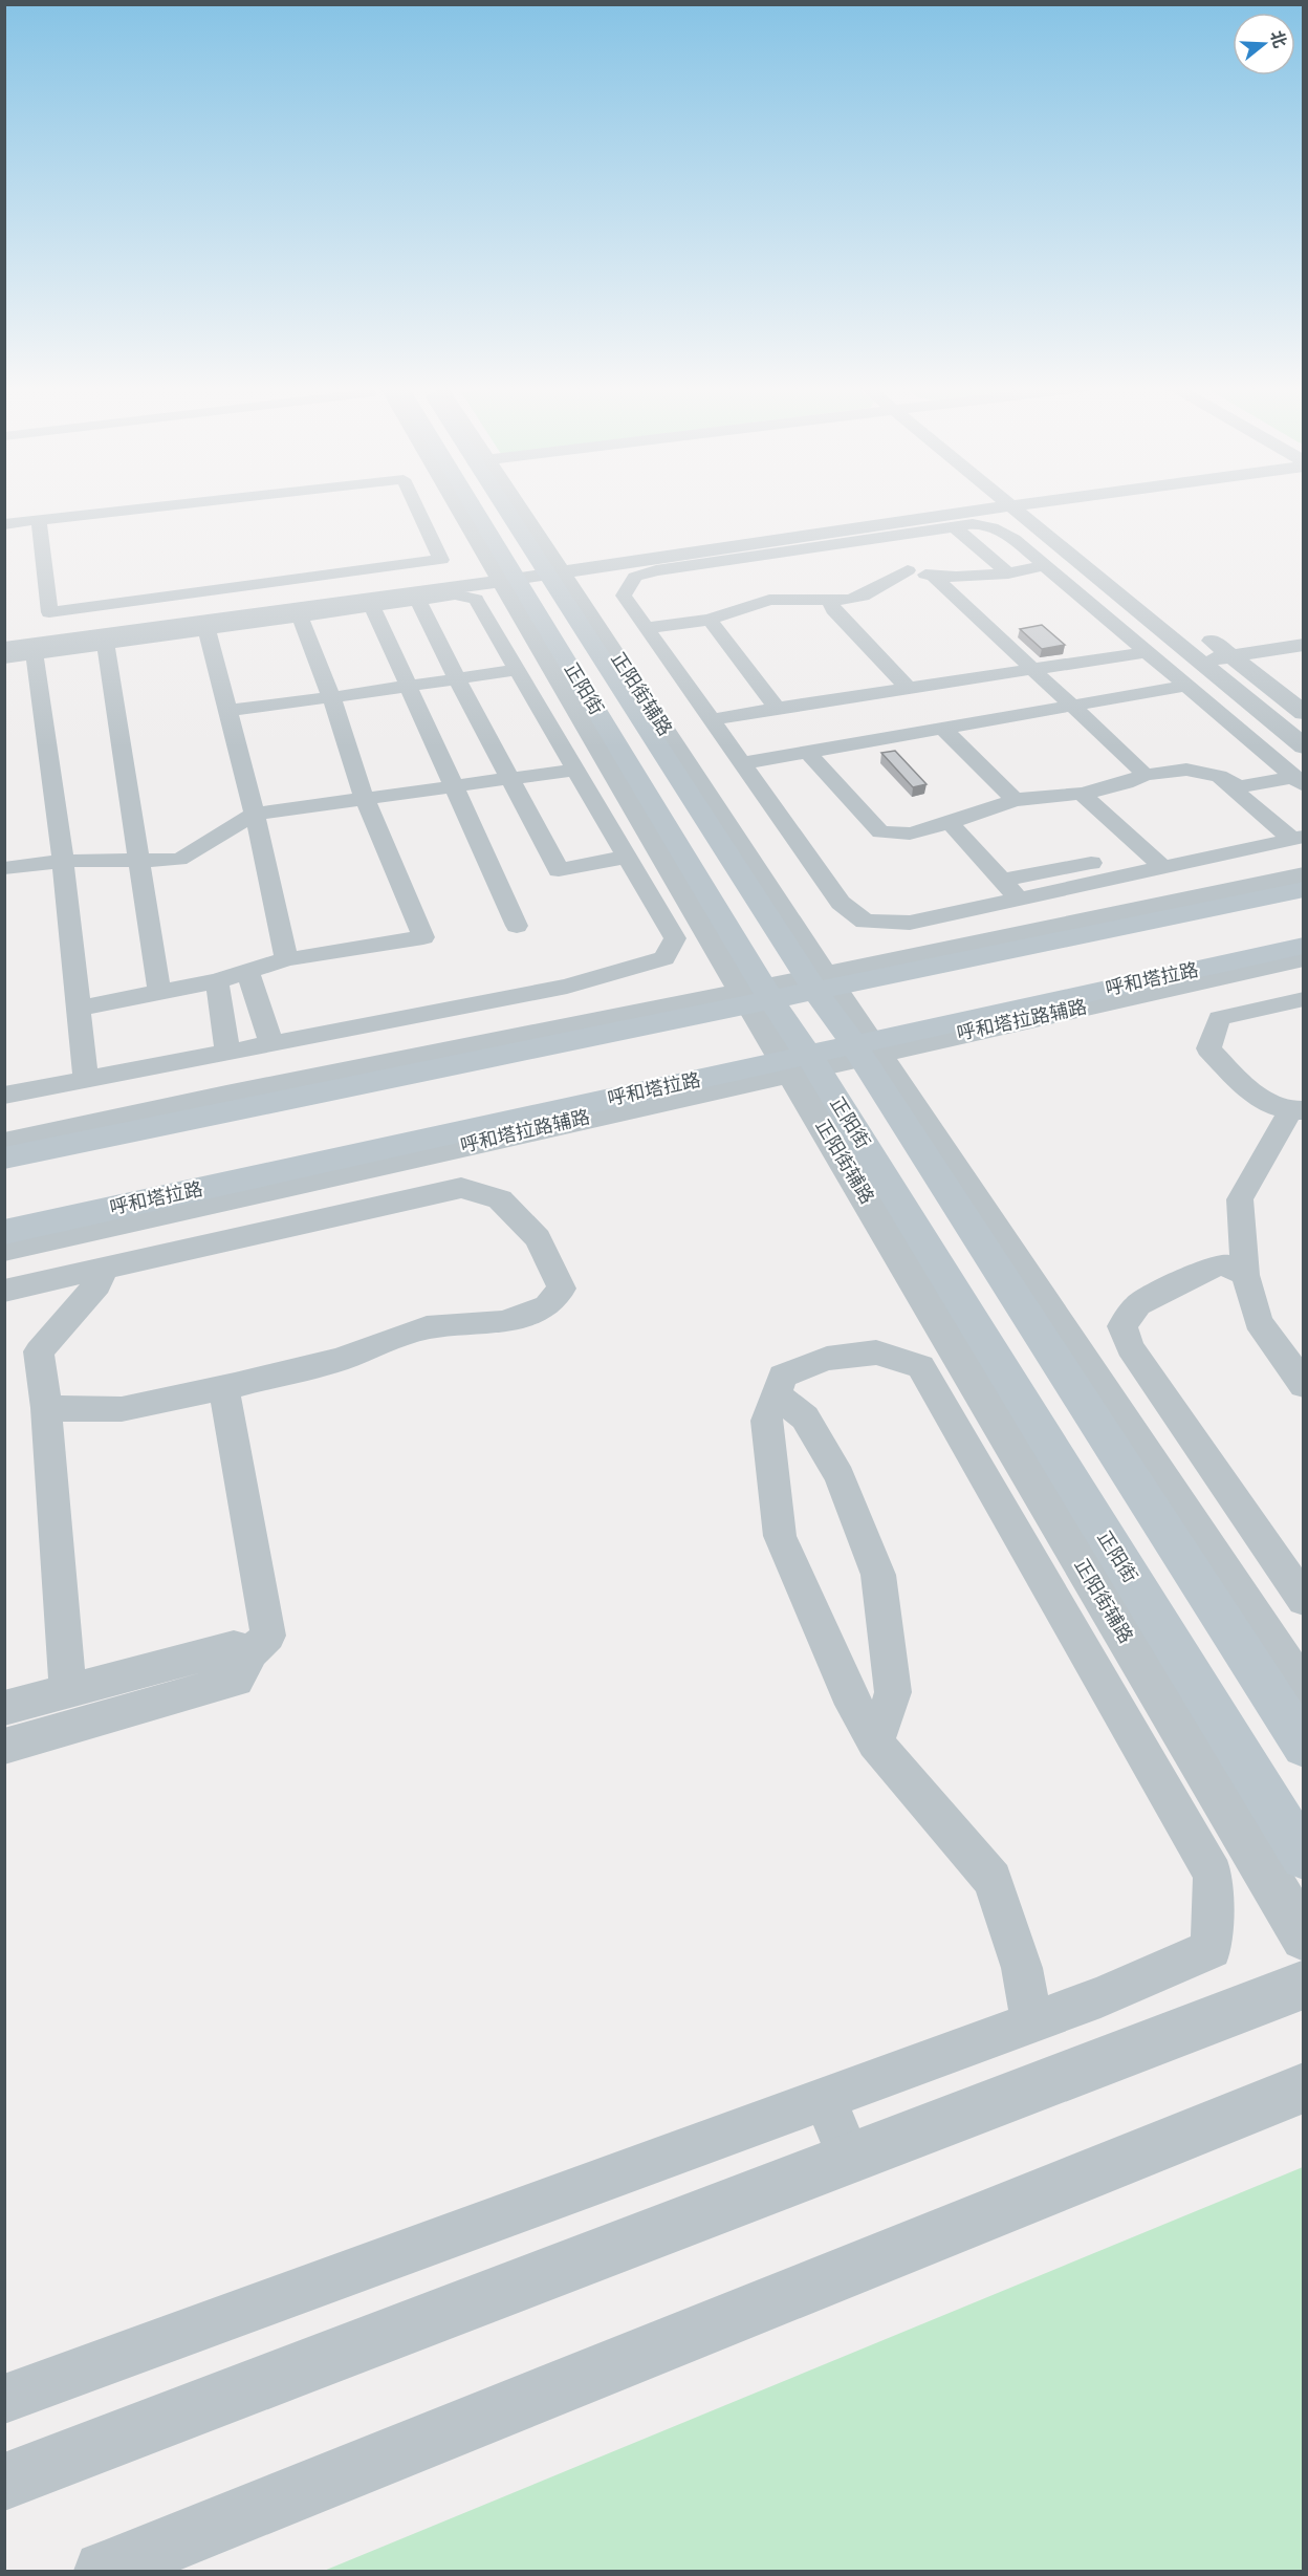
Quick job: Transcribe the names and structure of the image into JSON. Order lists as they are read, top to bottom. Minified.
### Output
{"streets":{"main road":["正阳街","呼和塔拉路"],"street":["正阳街辅路","呼和塔拉路辅路"]},"crossings":[["正阳街","正阳街辅路"],["正阳街","呼和塔拉路"],["正阳街","呼和塔拉路辅路"],["正阳街辅路","呼和塔拉路"],["正阳街辅路","呼和塔拉路辅路"],["呼和塔拉路","呼和塔拉路辅路"]],"north":"right"}
